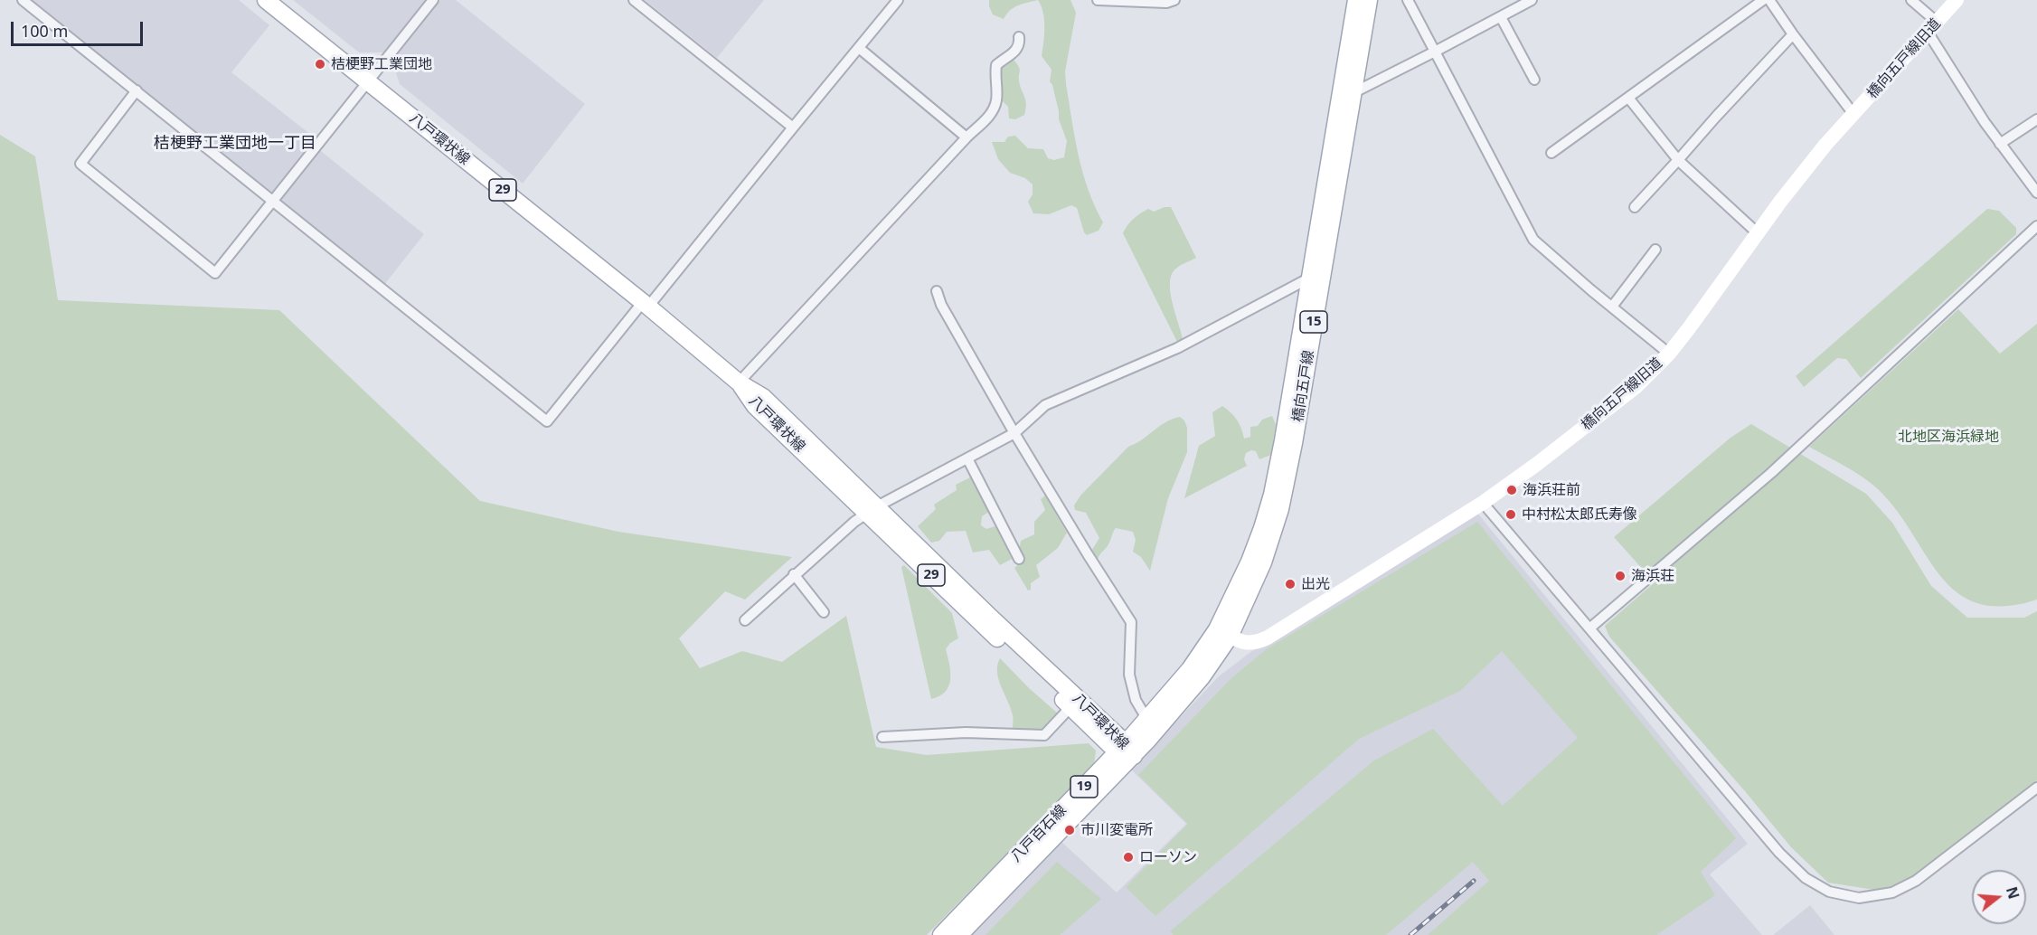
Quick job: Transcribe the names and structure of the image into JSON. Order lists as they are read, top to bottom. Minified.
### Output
{"streets":{"main road":["八戸環状線","29","15","橋向五戸線","19","八戸百石線"],"street":["橋向五戸線旧道"]},"crossings":[["橋向五戸線旧道","橋向五戸線"],["橋向五戸線旧道","八戸百石線"],["八戸環状線","八戸百石線"],["橋向五戸線","八戸百石線"]],"districts":["桔梗野工業団地一丁目"],"parks":["北地区海浜緑地"],"places":["桔梗野工業団地","海浜荘前","中村松太郎氏寿像","海浜荘","出光","市川変電所","ローソン"],"scale_bar":"100 m","north":"right"}
